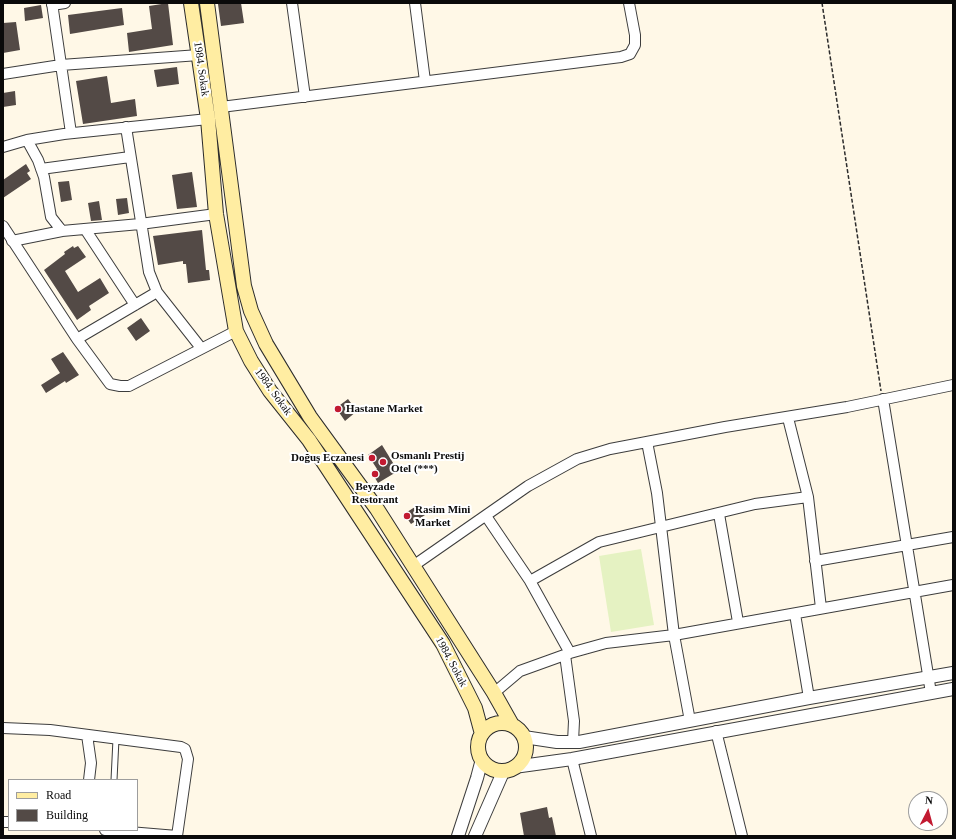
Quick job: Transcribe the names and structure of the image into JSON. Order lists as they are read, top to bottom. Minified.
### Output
{"streets":{"main road":["1984. Sokak"]},"places":["Hastane Market","Doğuş Eczanesi","Osmanlı Prestij Otel (***)","Beyzade Restorant","Rasim Mini Market"],"legend":["Road","Building"],"north":"top"}
